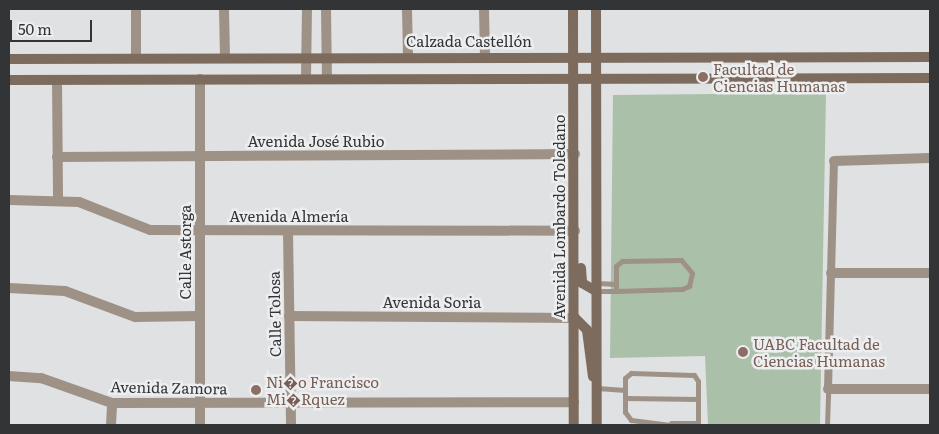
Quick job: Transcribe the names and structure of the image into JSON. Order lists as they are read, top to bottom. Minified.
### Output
{"streets":{"main road":["Calzada Castellón","Avenida Lombardo Toledano"],"street":["Avenida José Rubio","Avenida Almería","Calle Astorga","Avenida Soria","Calle Tolosa","Avenida Zamora"]},"crossings":[["Calzada Castellón","Avenida Lombardo Toledano"],["Avenida José Rubio","Avenida Lombardo Toledano"],["Avenida José Rubio","Calle Astorga"],["Avenida Almería","Avenida Lombardo Toledano"],["Avenida Almería","Calle Astorga"],["Avenida Almería","Calle Tolosa"],["Avenida Lombardo Toledano","Avenida Soria"],["Avenida Lombardo Toledano","Avenida Zamora"],["Calle Astorga","Avenida Zamora"],["Avenida Soria","Calle Tolosa"],["Calle Tolosa","Avenida Zamora"]],"places":["Facultad de Ciencias Humanas","UABC Facultad de Ciencias Humanas","Ni�o Francisco Mi�Rquez"],"scale_bar":"50 m"}
